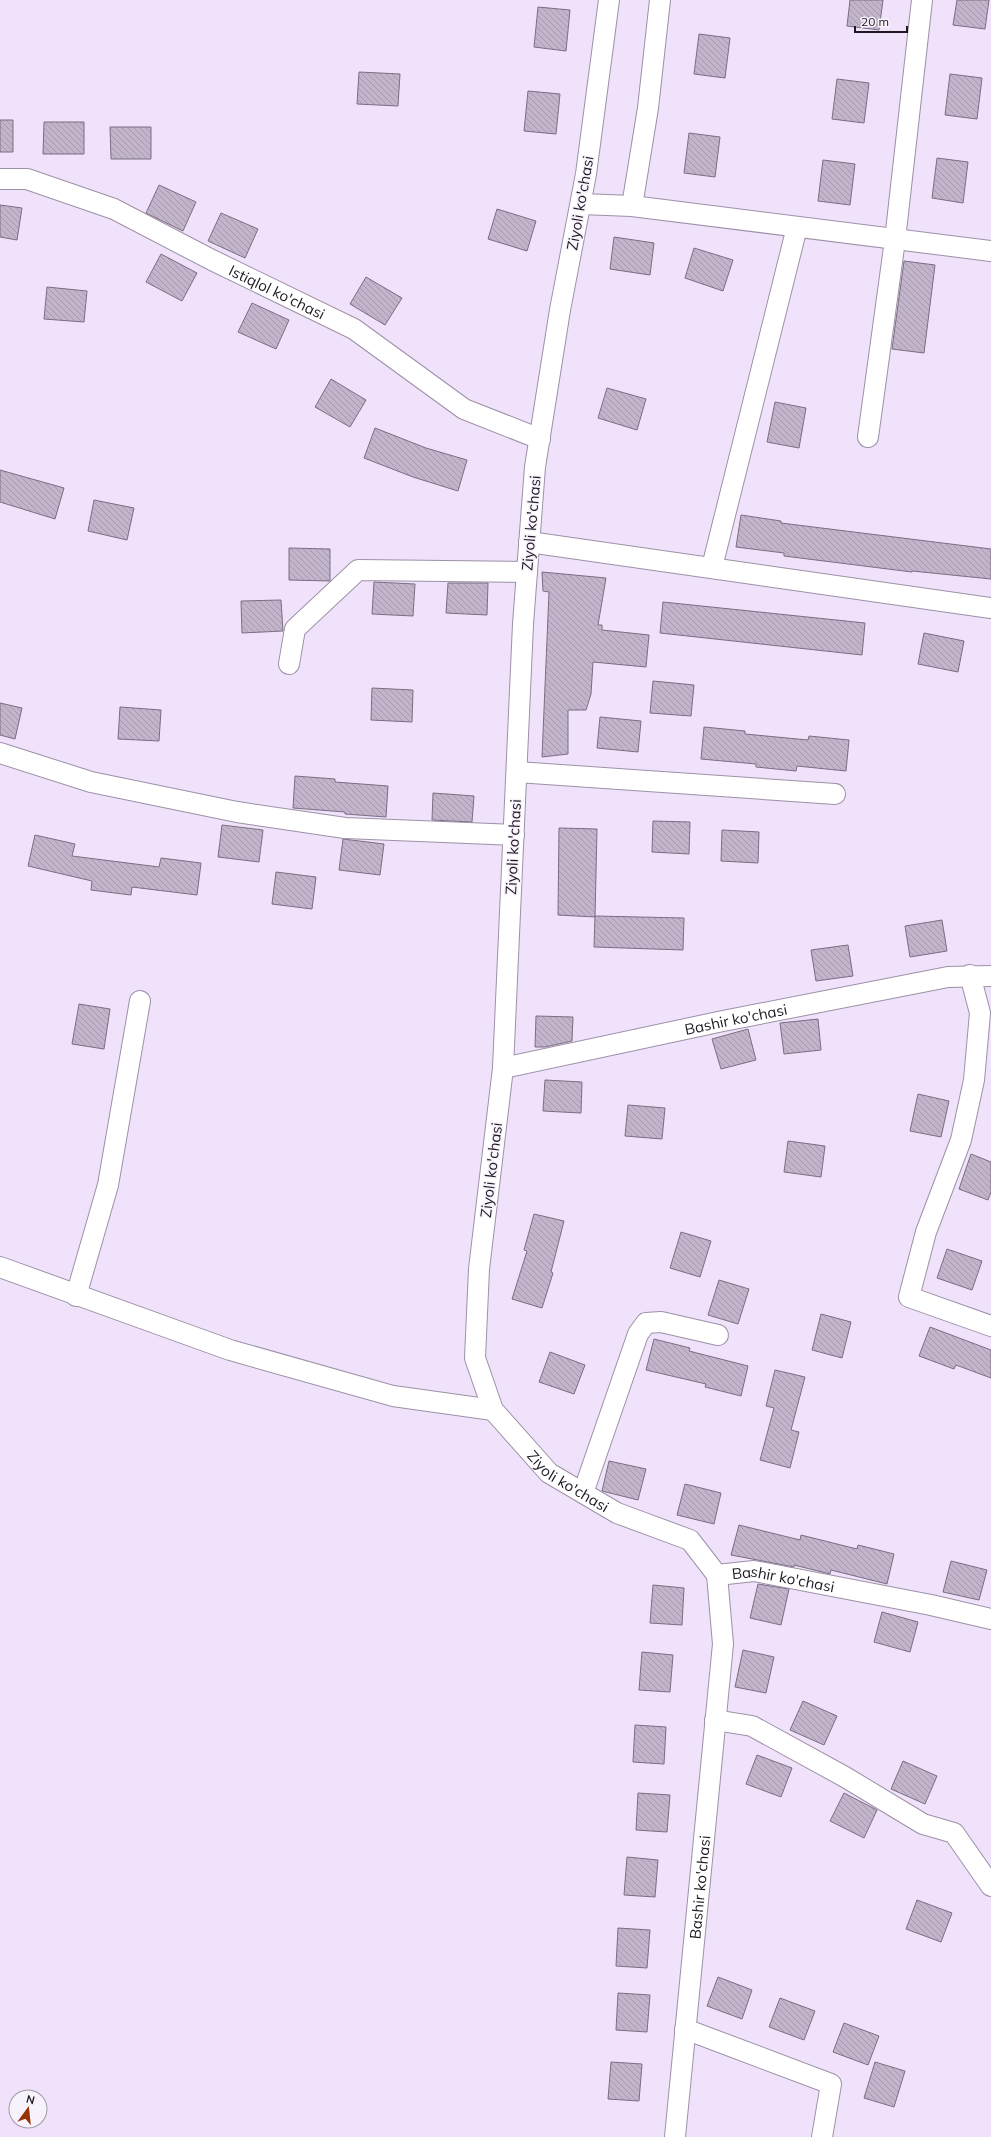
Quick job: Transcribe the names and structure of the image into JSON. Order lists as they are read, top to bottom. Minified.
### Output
{"streets":{"street":["Ziyoli ko'chasi","Istiqlol ko'chasi","Bashir ko'chasi"]},"crossings":[["Ziyoli ko'chasi","Istiqlol ko'chasi"],["Ziyoli ko'chasi","Bashir ko'chasi"]],"scale_bar":"20 m","north":"top"}
